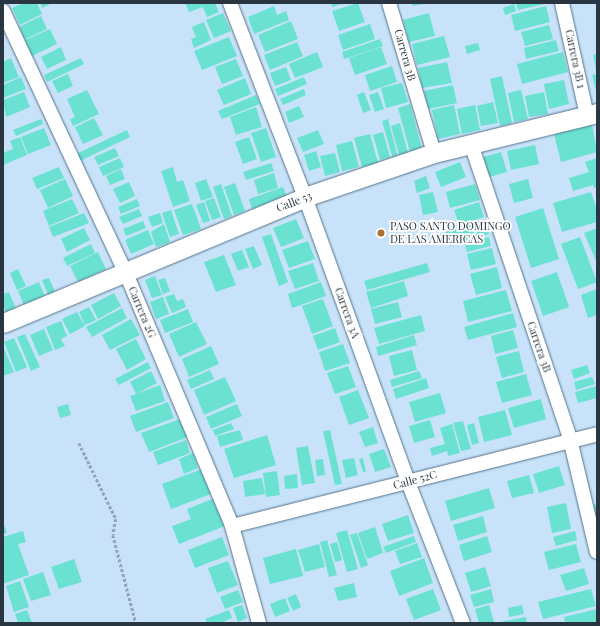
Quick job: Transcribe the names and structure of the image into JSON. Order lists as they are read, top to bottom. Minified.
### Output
{"streets":{"street":["Carrera 3B","Carrera 3B 1","Calle 53","Carrera 2G","Carrera 3A","Calle 52C"]},"crossings":[["Carrera 3B","Calle 53"],["Carrera 3B","Calle 52C"],["Carrera 3B 1","Calle 53"],["Calle 53","Carrera 2G"],["Calle 53","Carrera 3A"],["Carrera 2G","Calle 52C"],["Carrera 3A","Calle 52C"]],"places":["PASO SANTO DOMINGO DE LAS AMERICAS"]}
